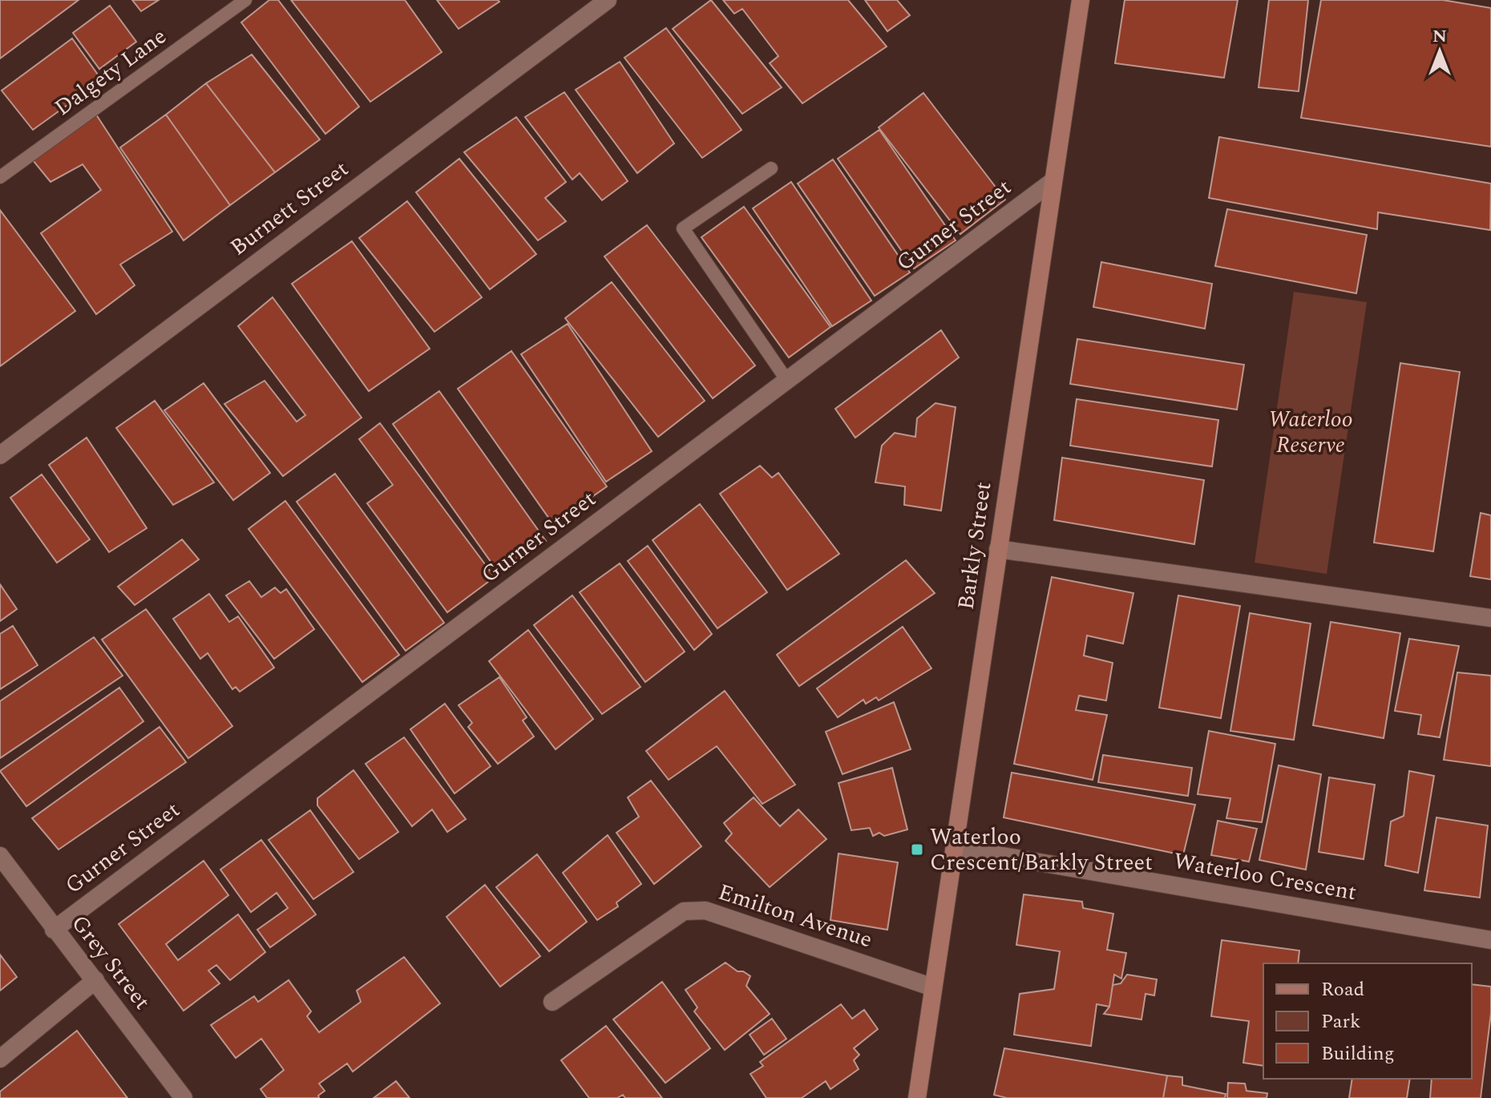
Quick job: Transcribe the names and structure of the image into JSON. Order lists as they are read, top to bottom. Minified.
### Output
{"streets":{"main road":["Barkly Street"],"street":["Burnett Street","Gurner Street","Waterloo Crescent","Emilton Avenue","Grey Street"],"lane":["Dalgety Lane"]},"crossings":[["Gurner Street","Barkly Street"],["Gurner Street","Grey Street"],["Barkly Street","Waterloo Crescent"],["Barkly Street","Emilton Avenue"]],"parks":["Waterloo Reserve"],"places":{"transit":["Waterloo Crescent/Barkly Street"]},"legend":["Road","Park","Building"],"north":"top"}
